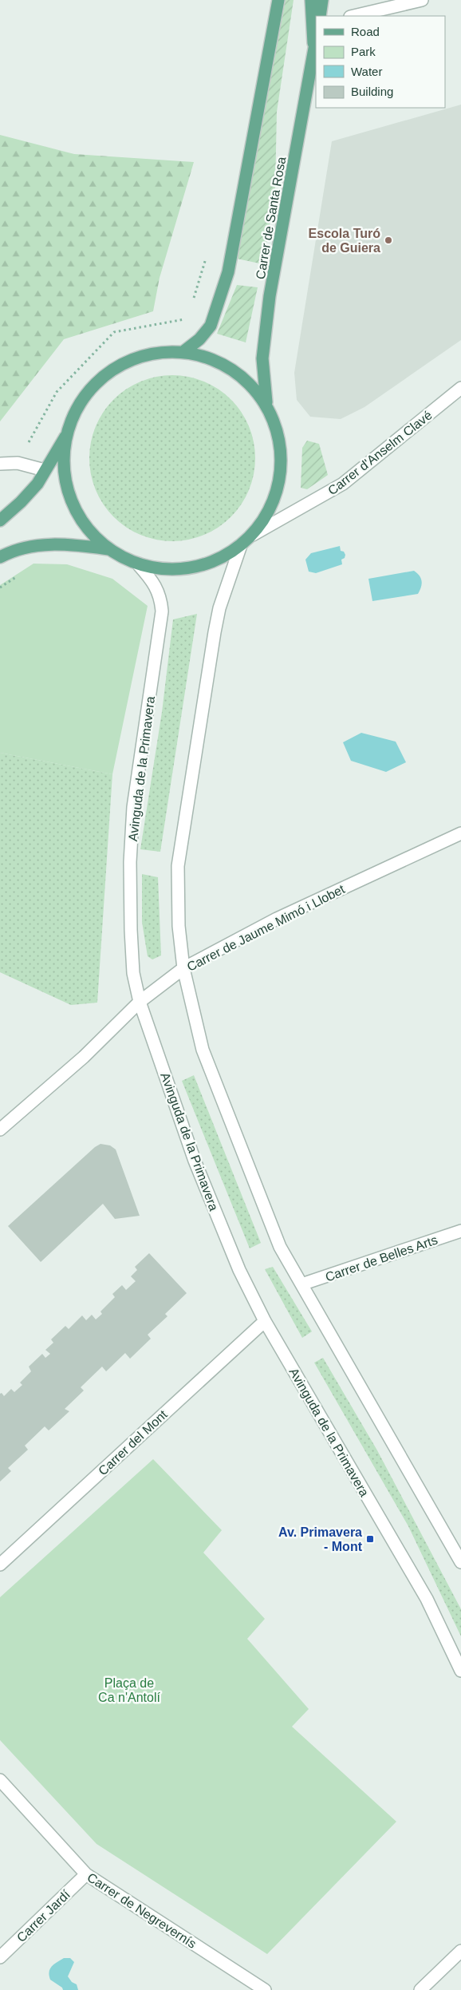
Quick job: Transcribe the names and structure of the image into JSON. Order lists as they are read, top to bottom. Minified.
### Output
{"streets":{"main road":["Carrer de Santa Rosa"],"street":["Carrer d'Anselm Clavé","Avinguda de la Primavera","Carrer de Jaume Mimó i Llobet","Carrer de Belles Arts","Carrer del Mont","Carrer de Negrevernís","Carrer Jardí"]},"crossings":[["Avinguda de la Primavera","Carrer de Jaume Mimó i Llobet"],["Avinguda de la Primavera","Carrer del Mont"],["Carrer de Negrevernís","Carrer Jardí"]],"parks":["Plaça de Ca n'Antolí"],"places":{"other":["Escola Turó de Guiera"],"transit":["Av. Primavera - Mont"]},"legend":["Road","Park","Water","Building"]}
